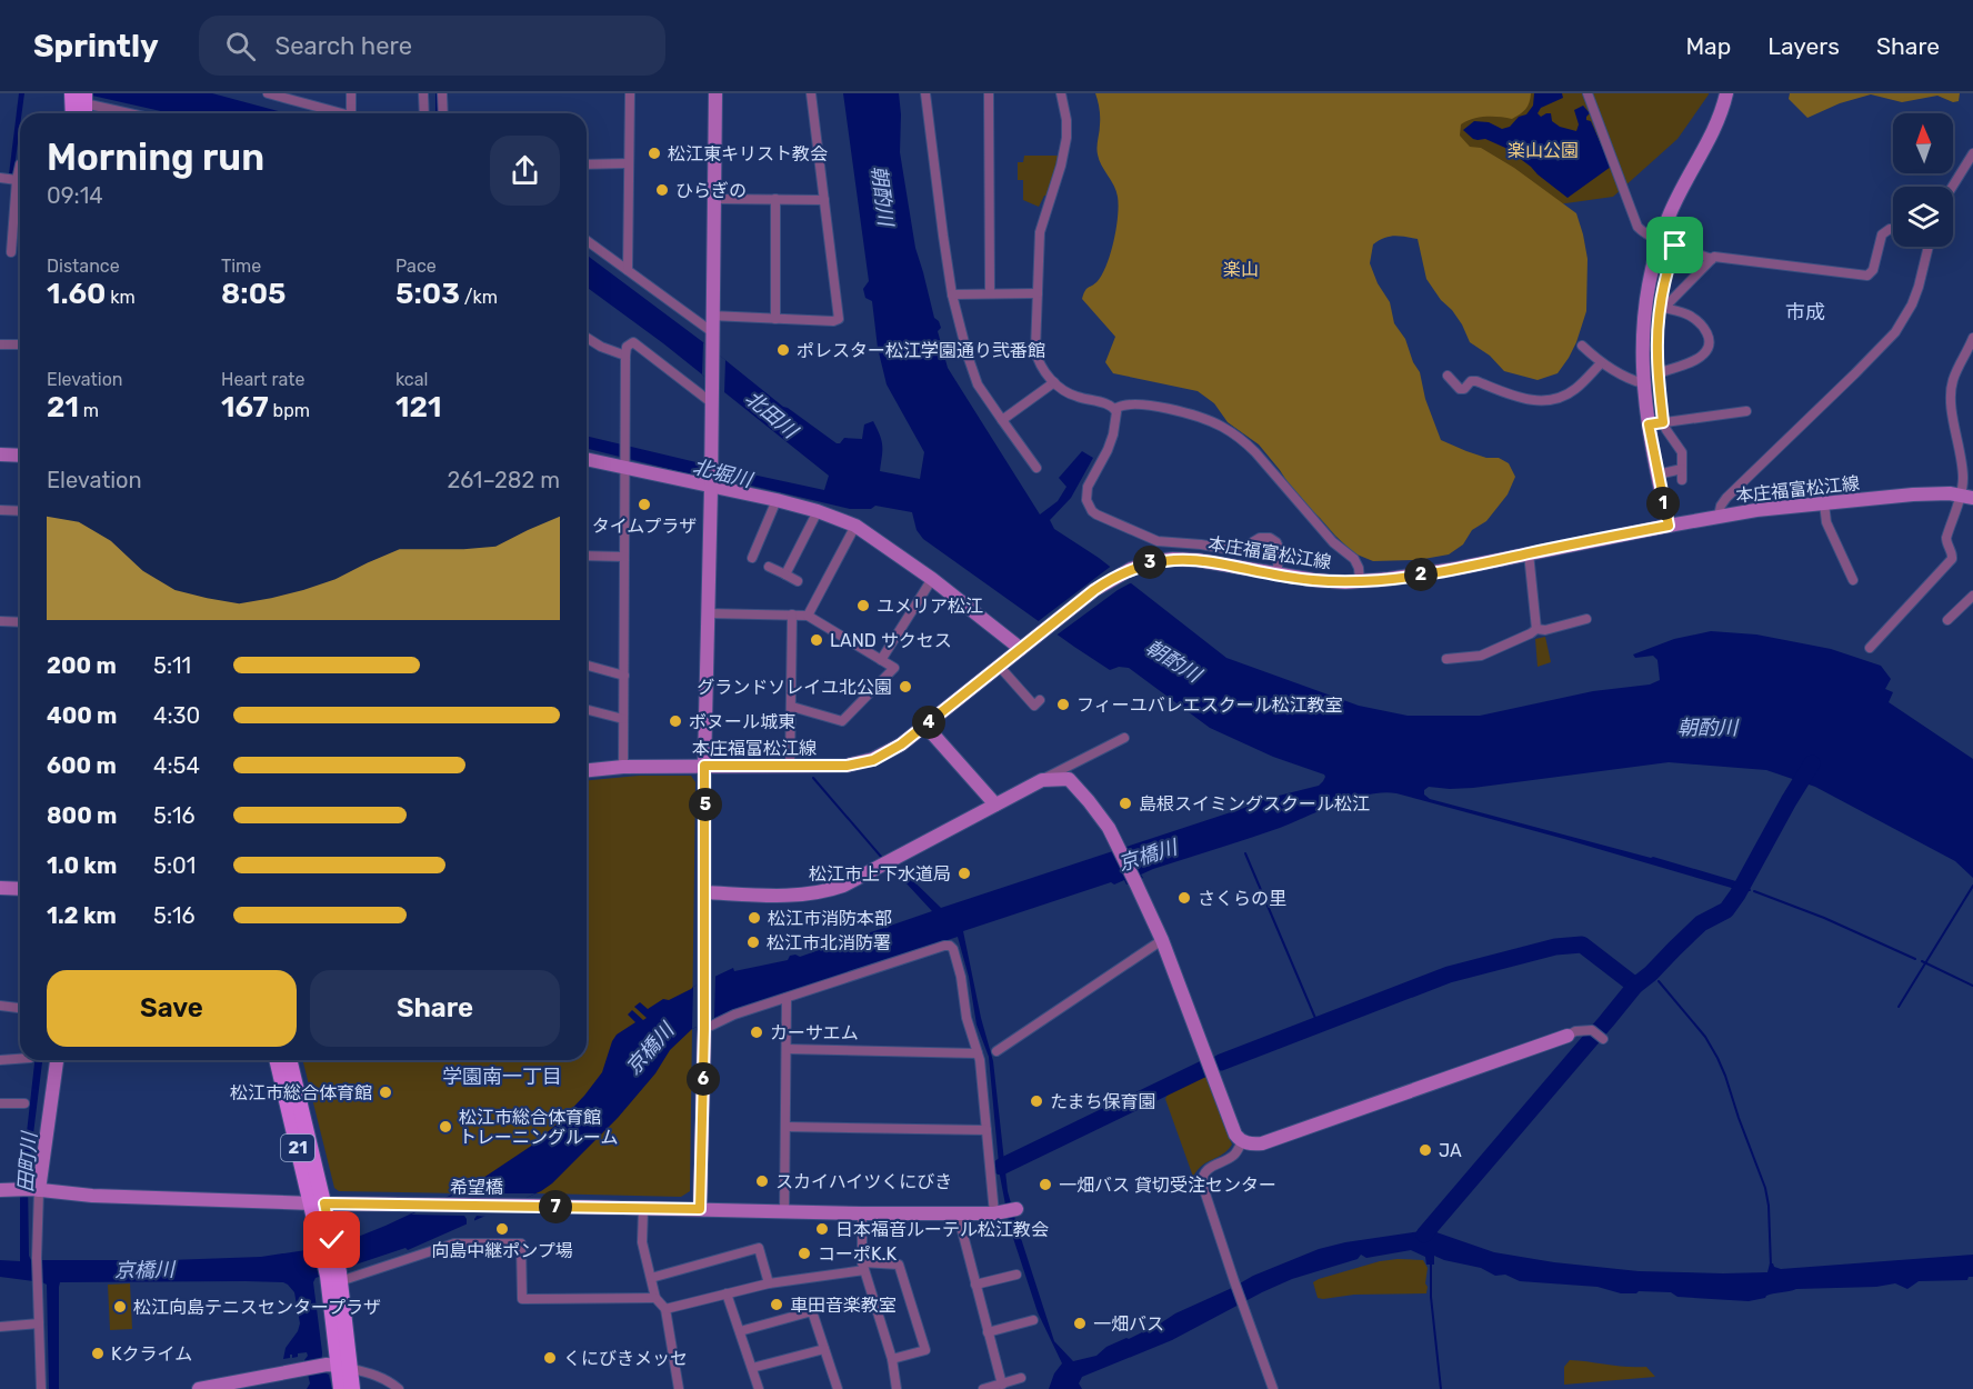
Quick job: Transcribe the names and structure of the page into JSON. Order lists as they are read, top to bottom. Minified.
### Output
{"streets":{"main road":["21"],"street":["本庄福富松江線","希望橋"]},"crossings":[["21","希望橋"]],"districts":["市成","学園南一丁目"],"water":["朝酌川","北田川","北堀川","京橋川","田町川"],"parks":["楽山公園","楽山"],"places":["松江東キリスト教会","ひらぎの","ポレスター松江学園通り弐番館","タイムプラザ","ユメリア松江","LAND サクセス","グランドソレイユ北公園","フィーユバレエスクール松江教室","ボヌール城東","島根スイミングスクール松江","松江市上下水道局","さくらの里","松江市消防本部","松江市北消防署","カーサエム","松江市総合体育館","たまち保育園","松江市総合体育館 トレーニングルーム","JA","スカイハイツくにびき","一畑バス 貸切受注センター","向島中継ポンプ場","日本福音ルーテル松江教会","コーポK.K","車田音楽教室","松江向島テニスセンタープラザ","一畑バス","Kクライム","くにびきメッセ"],"north":"top","page":{"header":"Sprintly","search":"Search here","nav":["Map","Layers","Share"],"heading":["Morning run","09:14"],"stats":[["Distance","1.60 km"],["Time","8:05"],["Pace","5:03 /km"],["Elevation","21 m"],["Heart rate","167 bpm"],["kcal","121"]],"chart":["Elevation","261–282 m"],"pins":["1","3","2","4","5","6","7"],"list":[{"name":"200 m","note":"5:11"},{"name":"400 m","note":"4:30"},{"name":"600 m","note":"4:54"},{"name":"800 m","note":"5:16"},{"name":"1.0 km","note":"5:01"},{"name":"1.2 km","note":"5:16"}],"buttons":["Save","Share"]}}
